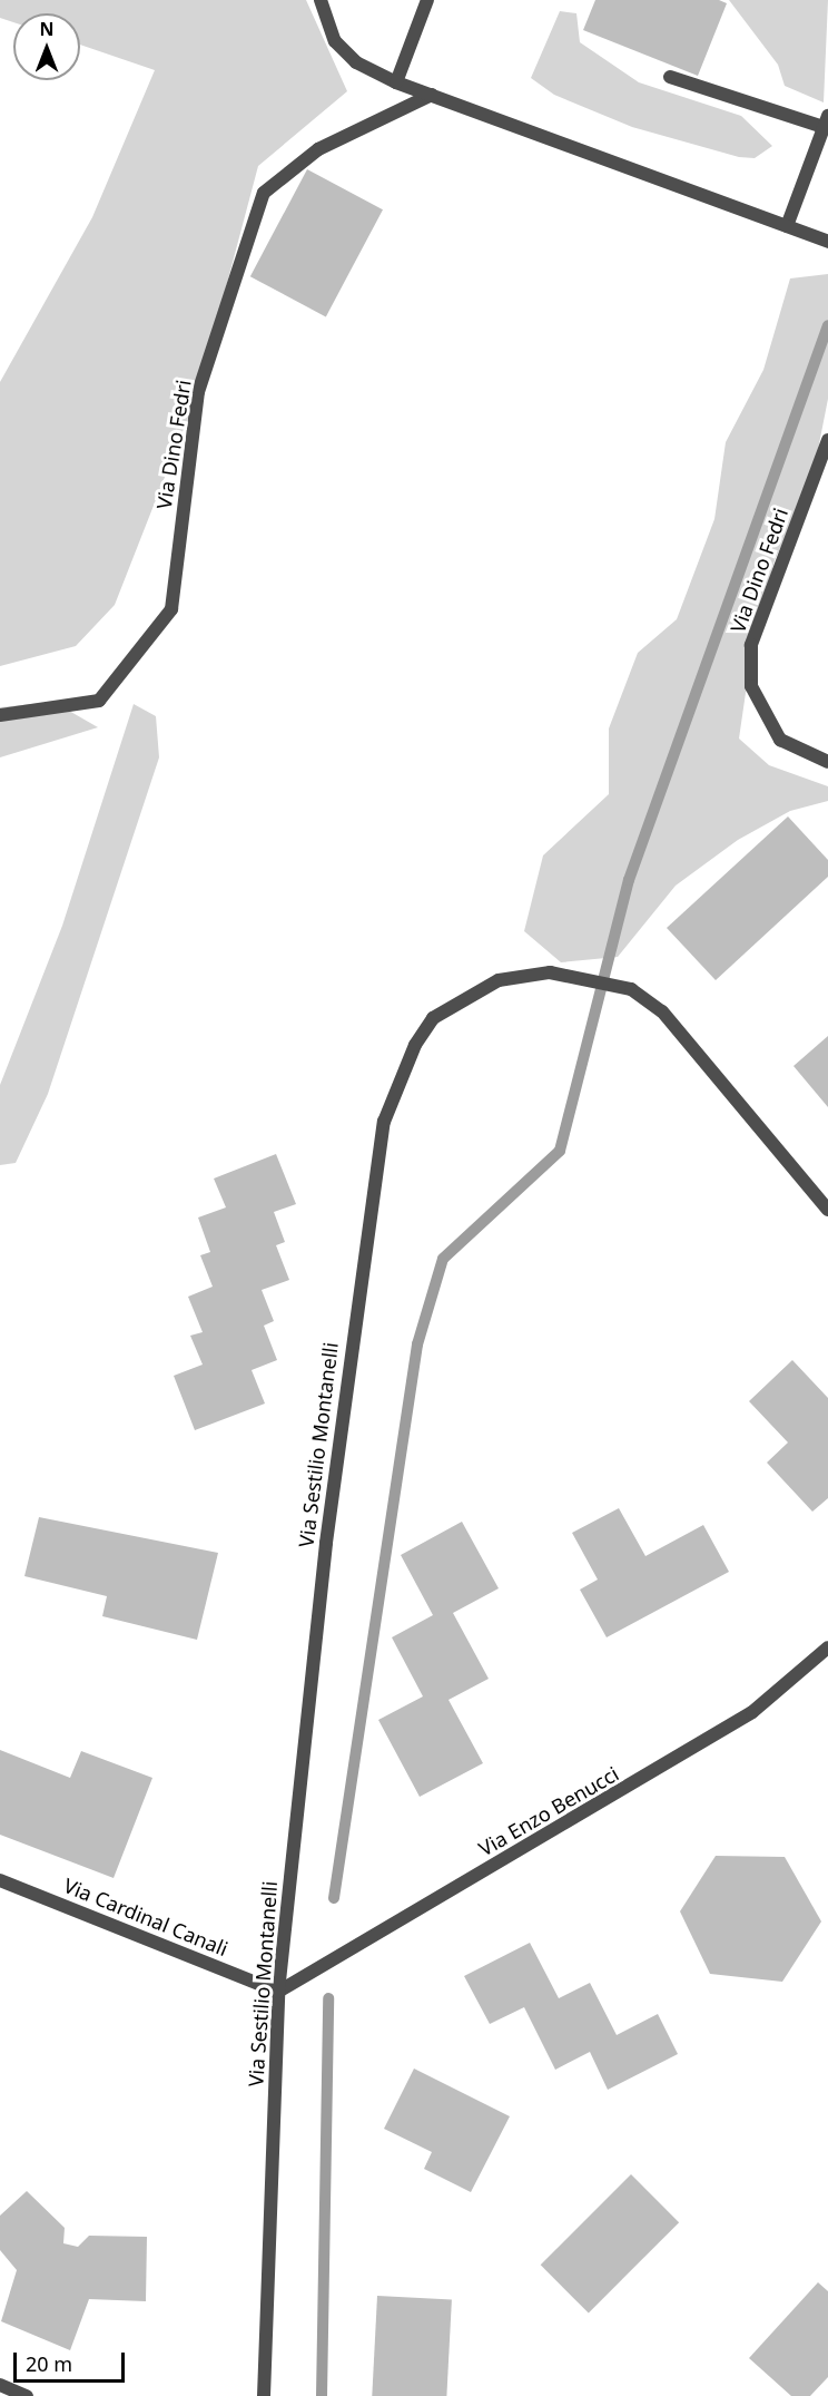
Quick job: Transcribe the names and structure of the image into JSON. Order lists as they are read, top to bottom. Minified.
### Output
{"streets":{"street":["Via Dino Fedri","Via Sestilio Montanelli","Via Enzo Benucci","Via Cardinal Canali"]},"crossings":[["Via Sestilio Montanelli","Via Enzo Benucci"],["Via Sestilio Montanelli","Via Cardinal Canali"],["Via Enzo Benucci","Via Cardinal Canali"]],"scale_bar":"20 m","north":"top"}
